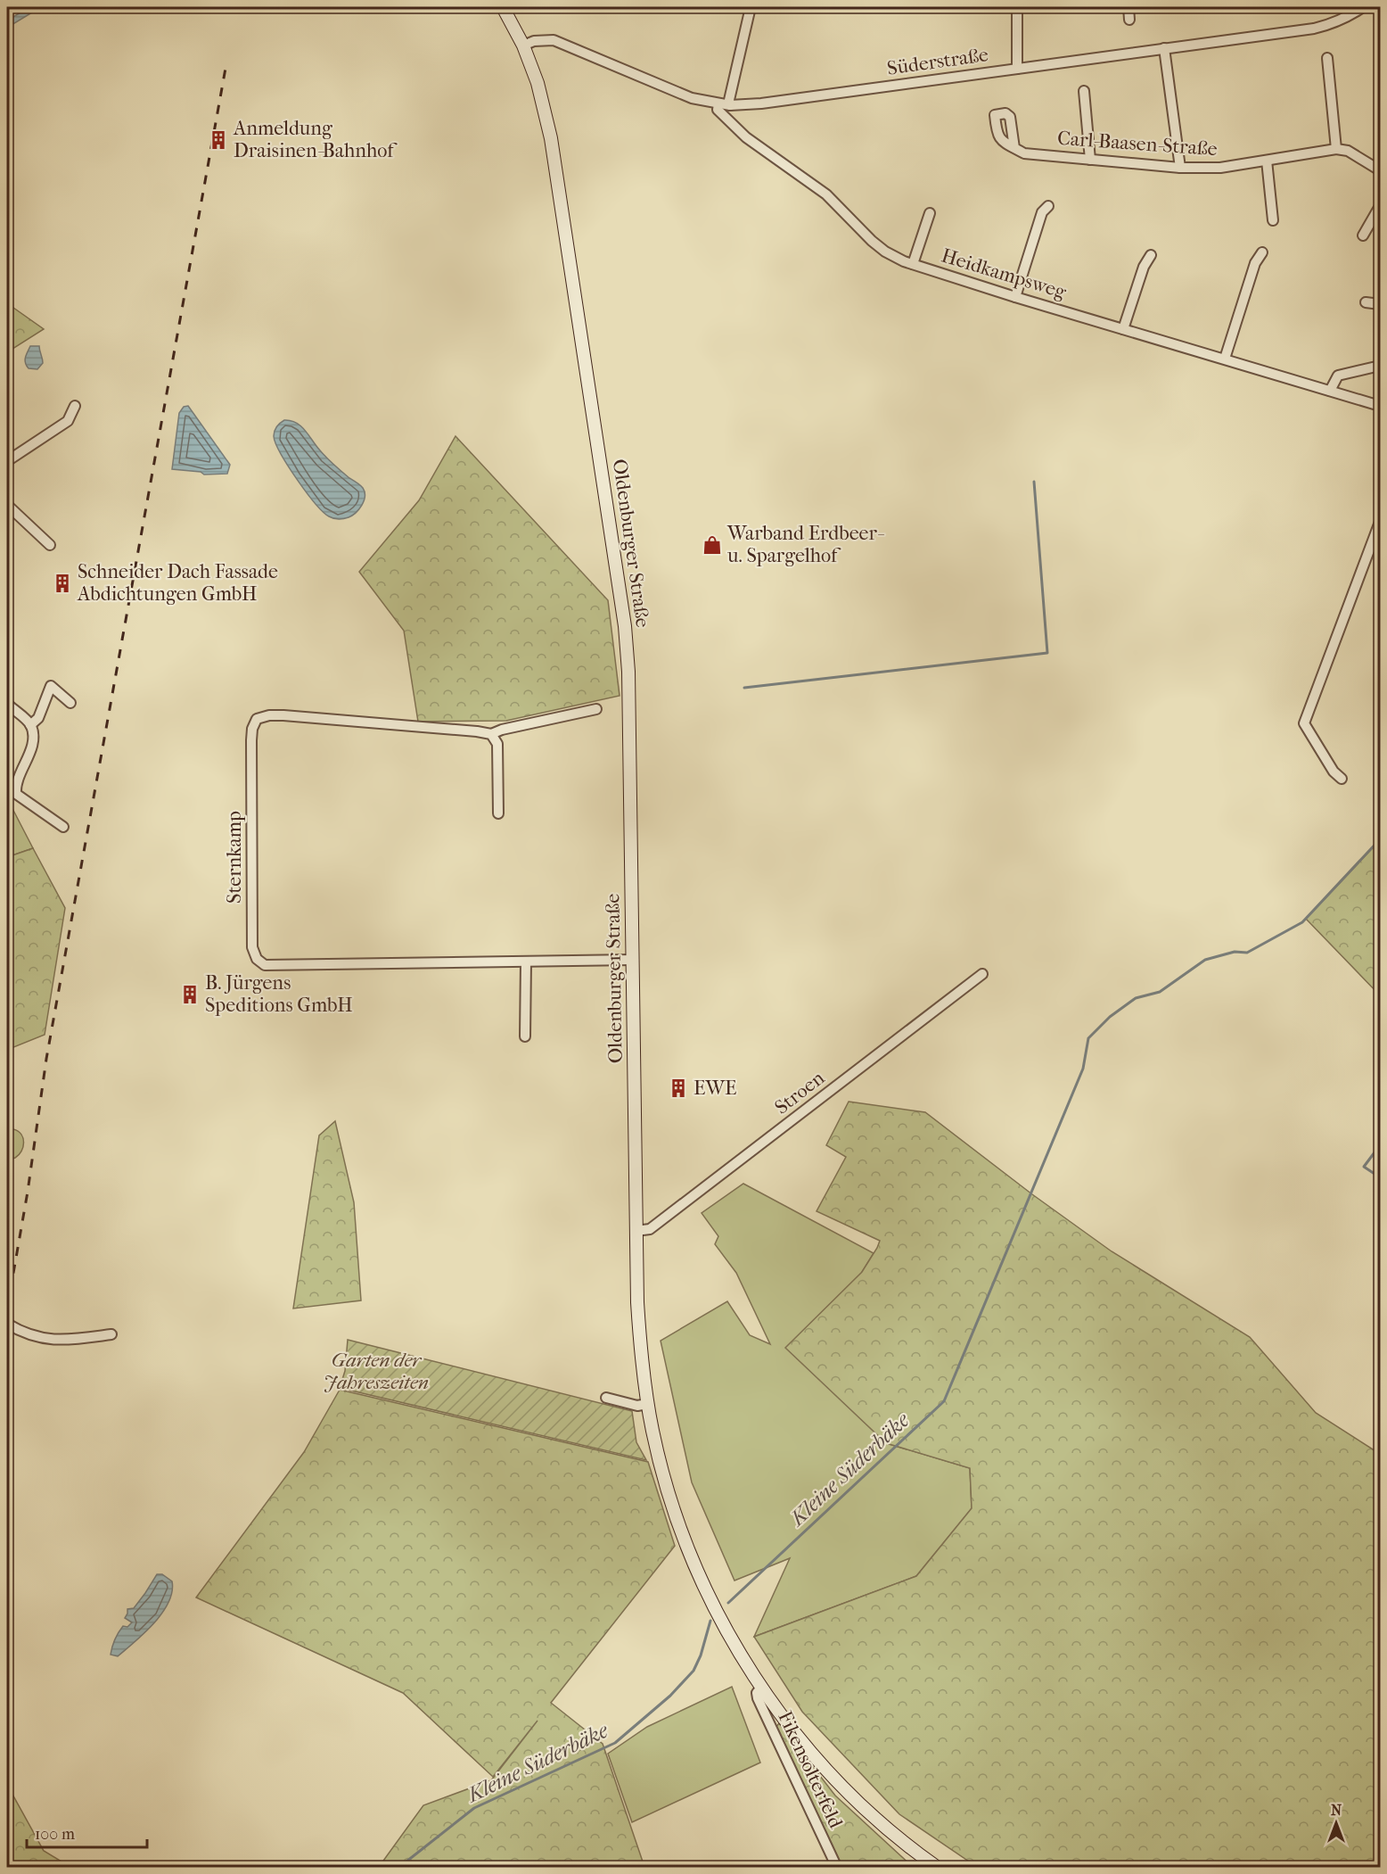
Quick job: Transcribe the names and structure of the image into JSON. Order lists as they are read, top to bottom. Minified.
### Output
{"streets":{"main road":["Oldenburger Straße"],"street":["Süderstraße","Carl-Baasen-Straße","Heidkampsweg","Sternkamp","Stroen","Fikensolterfeld"]},"crossings":[["Süderstraße","Heidkampsweg"],["Süderstraße","Oldenburger Straße"],["Oldenburger Straße","Sternkamp"],["Oldenburger Straße","Stroen"],["Oldenburger Straße","Fikensolterfeld"]],"water":["Kleine Süderbäke"],"parks":["Garten der Jahreszeiten"],"places":{"building":["Anmeldung Draisinen-Bahnhof","Schneider Dach Fassade Abdichtungen GmbH","B. Jürgens Speditions GmbH","EWE"],"shop":["Warband Erdbeer- u. Spargelhof"]},"scale_bar":"100 m","north":"top"}
